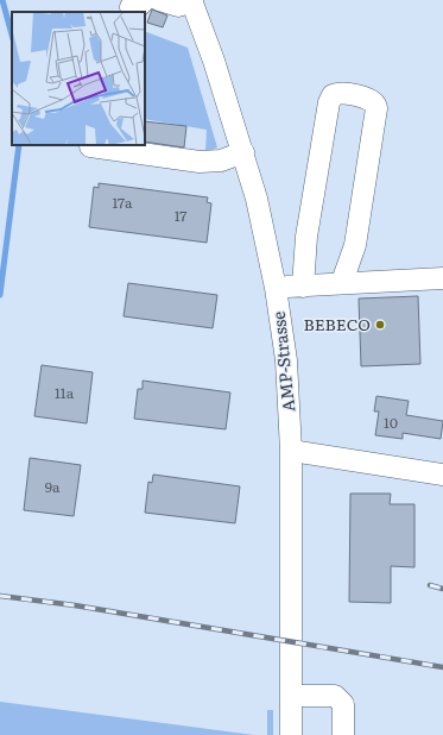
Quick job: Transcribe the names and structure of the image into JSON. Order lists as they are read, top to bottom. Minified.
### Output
{"streets":{"street":["AMP-Strasse"]},"places":["BEBECO"],"house_numbers":["17a","17","11a","10","9a"]}
